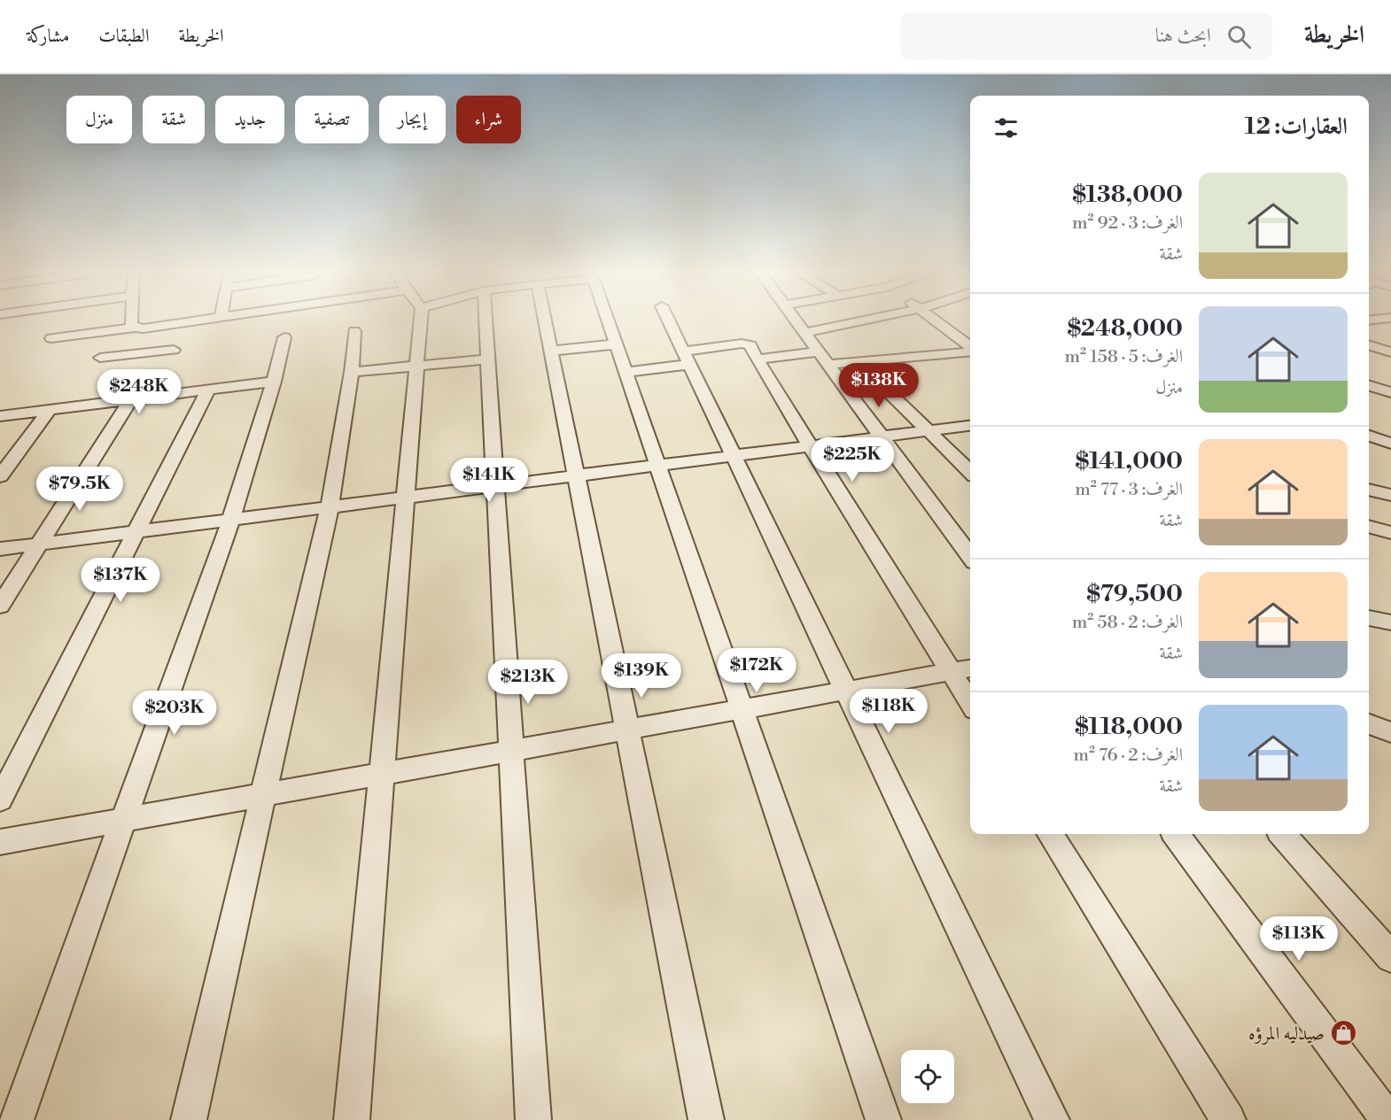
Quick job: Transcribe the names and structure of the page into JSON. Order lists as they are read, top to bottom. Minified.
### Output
{"places":{"shop":["صيدليه المرؤه"]},"page":{"header":"الخريطة","search":"ابحث هنا","nav":["الخريطة","الطبقات","مشاركة"],"chip":["شراء","إيجار","تصفية","جديد","شقة","منزل"],"heading":"العقارات: 12","list":[{"name":"$138,000","note":"الغرف: 3 · 92 m² · شقة"},{"name":"$248,000","note":"الغرف: 5 · 158 m² · منزل"},{"name":"$141,000","note":"الغرف: 3 · 77 m² · شقة"},{"name":"$79,500","note":"الغرف: 2 · 58 m² · شقة"},{"name":"$118,000","note":"الغرف: 2 · 76 m² · شقة"}],"price":["$138K","$248K","$225K","$141K","$79.5K","$137K","$172K","$139K","$213K","$118K","$203K","$113K"]}}
